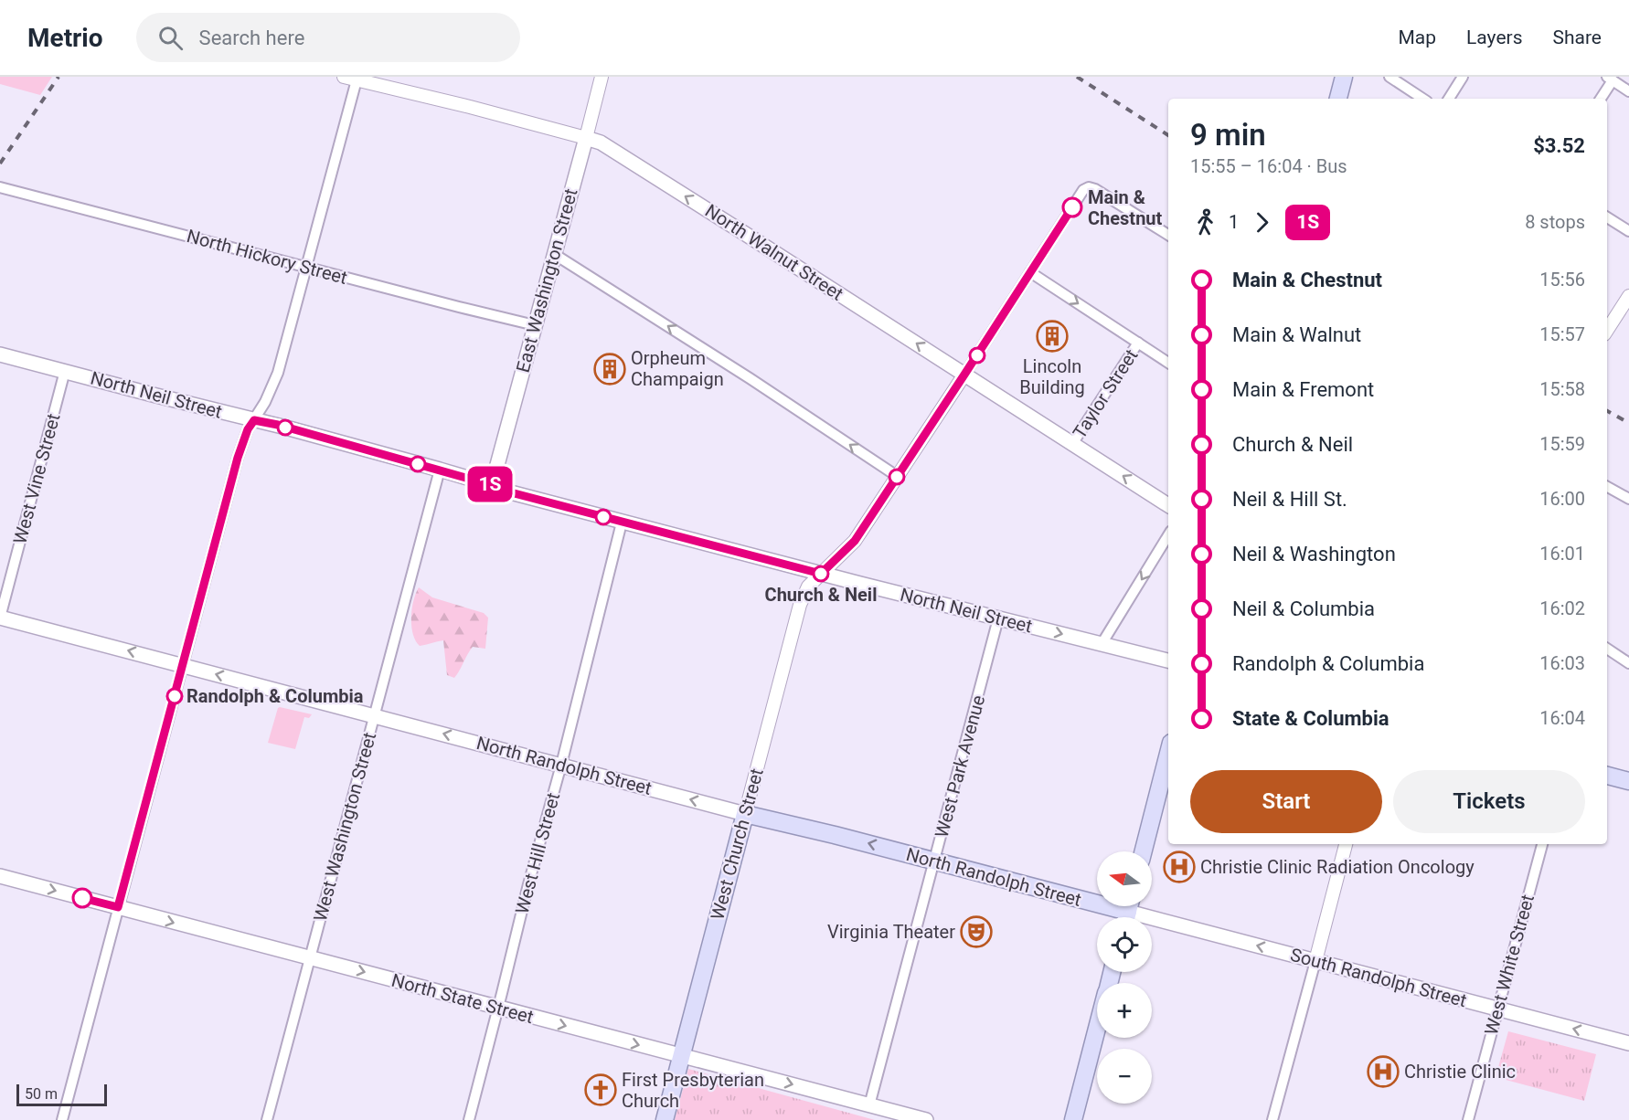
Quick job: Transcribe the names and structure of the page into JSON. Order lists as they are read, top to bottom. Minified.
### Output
{"streets":{"main road":["North Walnut Street","East Washington Street","North Neil Street","North Randolph Street","West Church Street","South Randolph Street","North State Street"],"street":["North Hickory Street","Taylor Street","West Vine Street","West Park Avenue","West Washington Street","West Hill Street","West White Street"]},"crossings":[["North Walnut Street","East Washington Street"],["North Walnut Street","Taylor Street"],["North Walnut Street","West Church Street"],["North Hickory Street","East Washington Street"],["East Washington Street","North Neil Street"],["North Neil Street","West Vine Street"],["North Neil Street","West Park Avenue"],["North Neil Street","West Washington Street"],["North Neil Street","West Church Street"],["North Neil Street","West Hill Street"],["West Vine Street","North Randolph Street"],["North Randolph Street","West Park Avenue"],["North Randolph Street","West Washington Street"],["North Randolph Street","West Church Street"],["North Randolph Street","West Hill Street"],["North Randolph Street","South Randolph Street"],["West Park Avenue","North State Street"],["West Washington Street","North State Street"],["West Church Street","North State Street"],["West Hill Street","North State Street"],["West White Street","South Randolph Street"]],"one_way":["North Randolph Street","South Randolph Street","North State Street"],"places":{"other":["Main & Chestnut","Church & Neil","Randolph & Columbia"],"building":["Lincoln Building","Orpheum Champaign"],"hospital":["Christie Clinic Radiation Oncology","Christie Clinic"],"theatre":["Virginia Theater"],"church":["First Presbyterian Church"]},"lines":["bus line 1S"],"scale_bar":"50 m","north":"left","page":{"header":"Metrio","search":"Search here","nav":["Map","Layers","Share"],"on_map":"1S","heading":["9 min","15:55 – 16:04 · Bus","$3.52"],"legs":["1","1S","8 stops"],"list":[{"name":"Main & Chestnut","value":"15:56"},{"name":"Main & Walnut","value":"15:57"},{"name":"Main & Fremont","value":"15:58"},{"name":"Church & Neil","value":"15:59"},{"name":"Neil & Hill St.","value":"16:00"},{"name":"Neil & Washington","value":"16:01"},{"name":"Neil & Columbia","value":"16:02"},{"name":"Randolph & Columbia","value":"16:03"},{"name":"State & Columbia","value":"16:04"}],"buttons":["Start","Tickets"],"map_buttons":["+","−"],"scale":"50 m"}}
